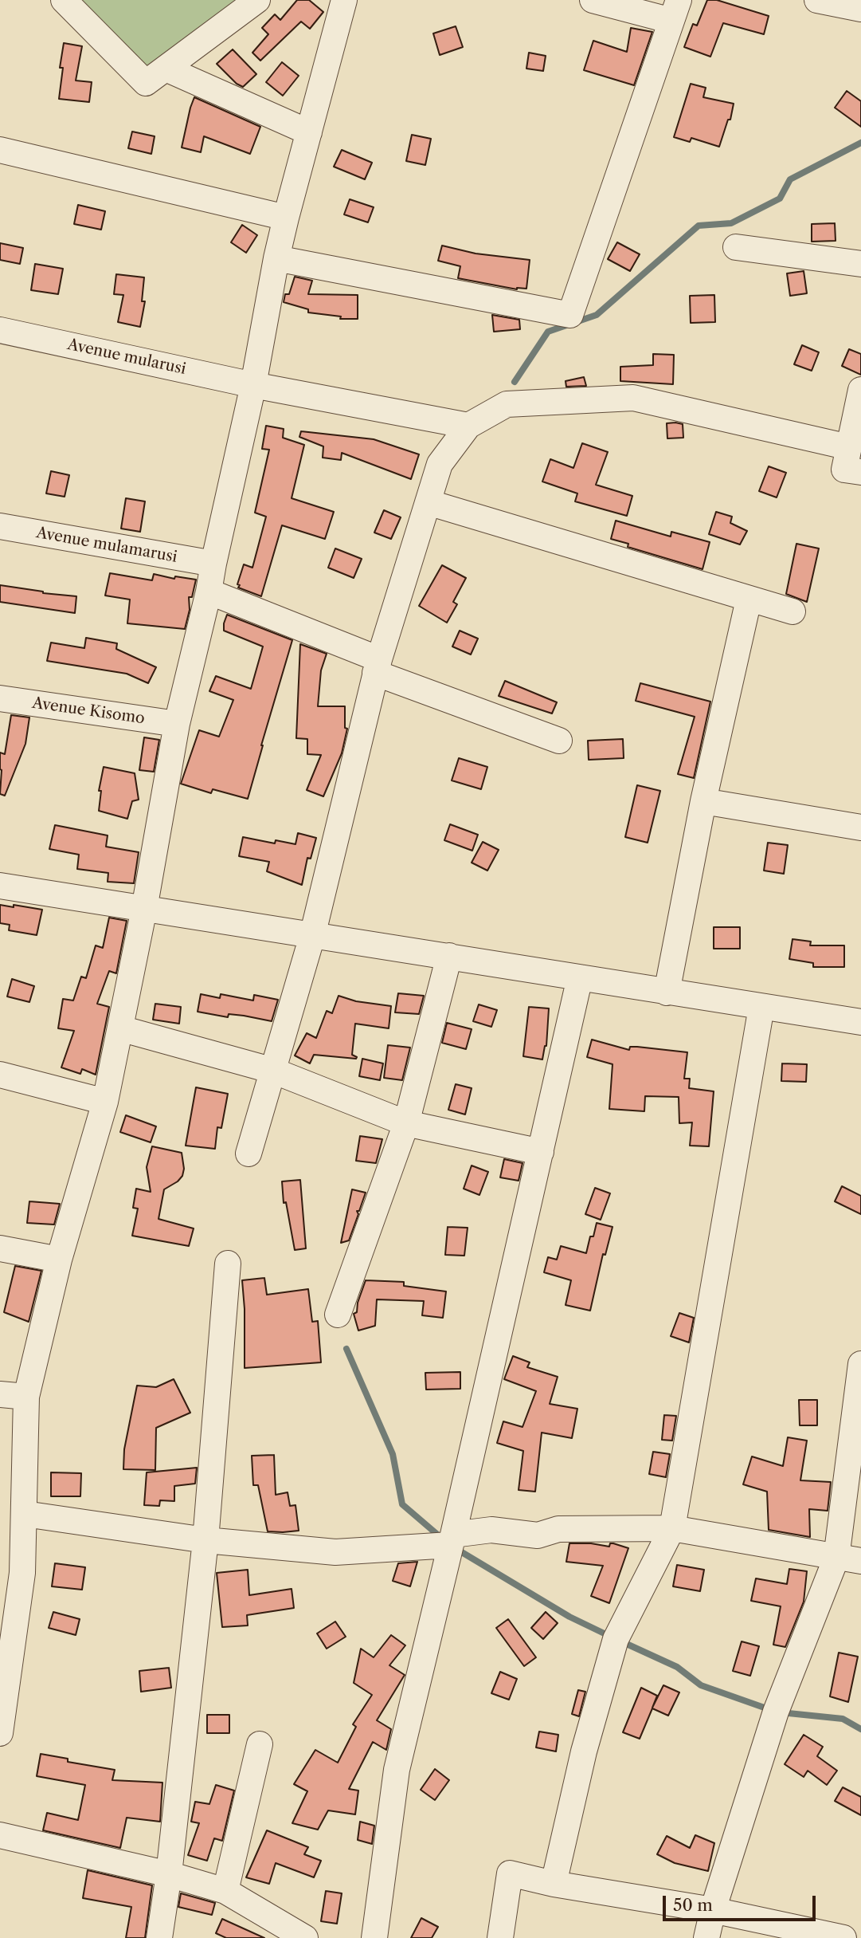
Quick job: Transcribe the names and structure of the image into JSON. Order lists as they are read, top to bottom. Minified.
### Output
{"streets":{"street":["Avenue mularusi","Avenue mulamarusi","Avenue Kisomo"]},"scale_bar":"50 m"}
